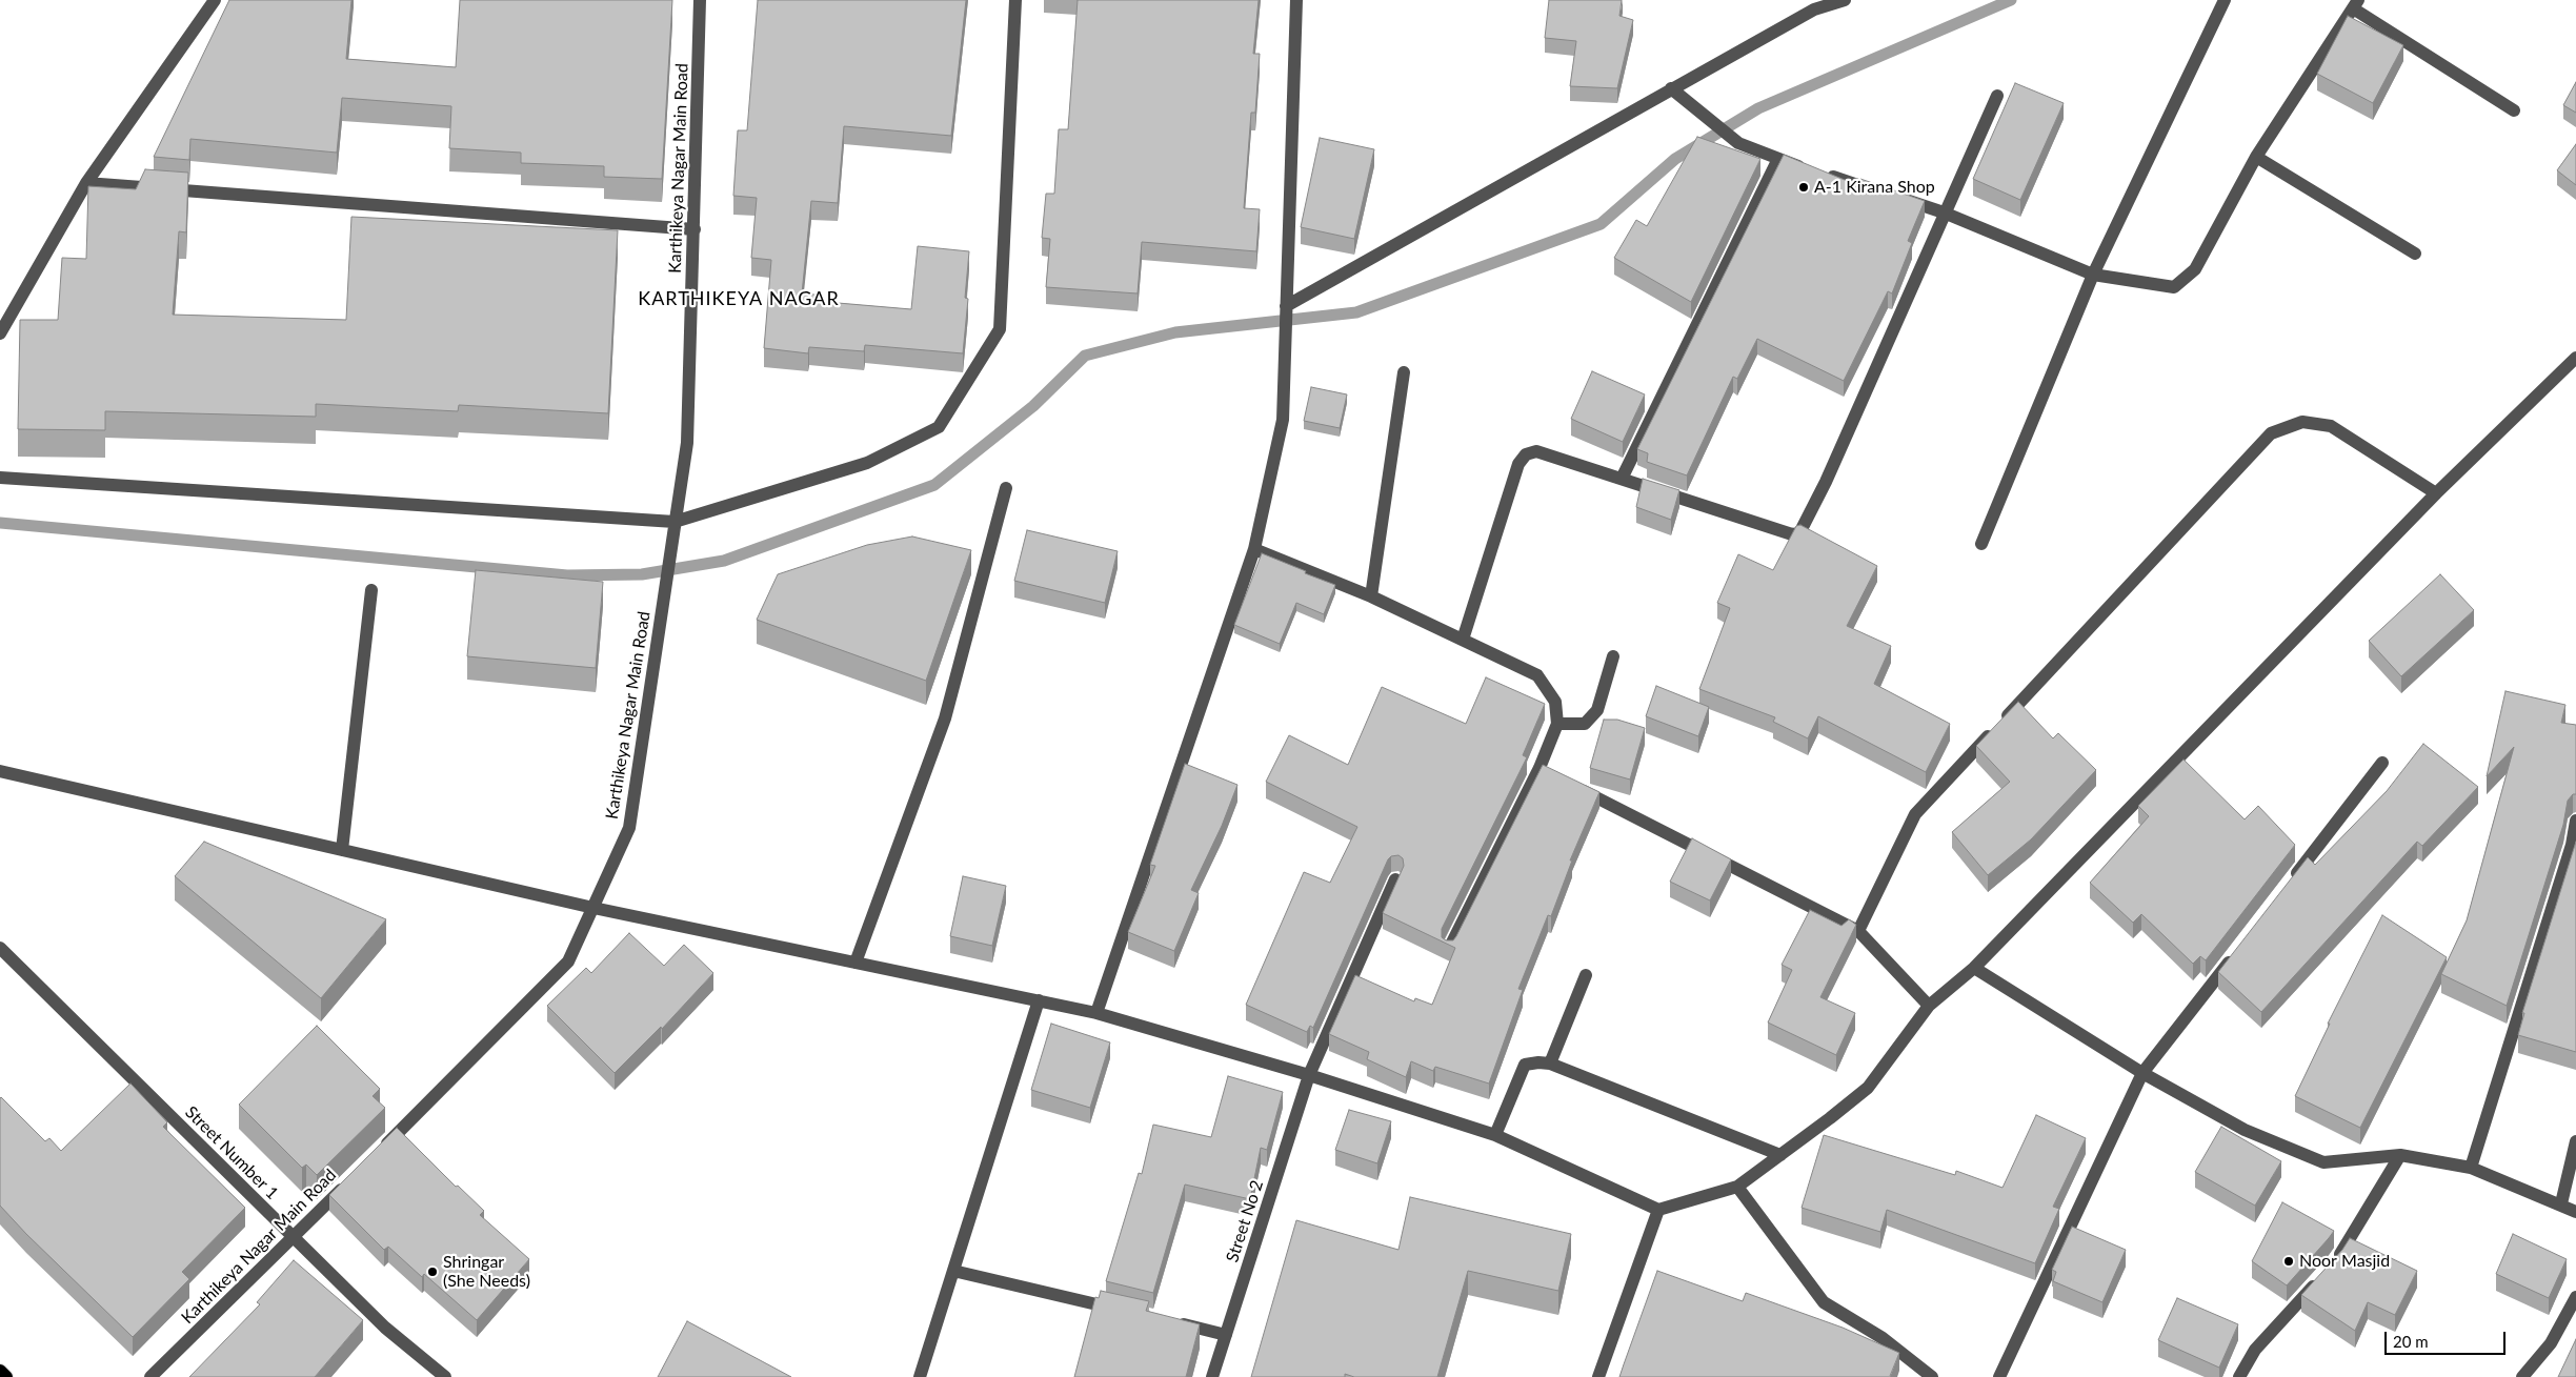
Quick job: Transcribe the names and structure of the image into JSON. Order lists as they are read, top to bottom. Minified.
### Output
{"streets":{"street":["Karthikeya Nagar Main Road","Street Number 1","Street No 2"]},"crossings":[["Karthikeya Nagar Main Road","Street Number 1"]],"districts":["KARTHIKEYA NAGAR"],"places":["A-1 Kirana Shop","Noor Masjid","Shringar (She Needs)"],"scale_bar":"20 m"}
